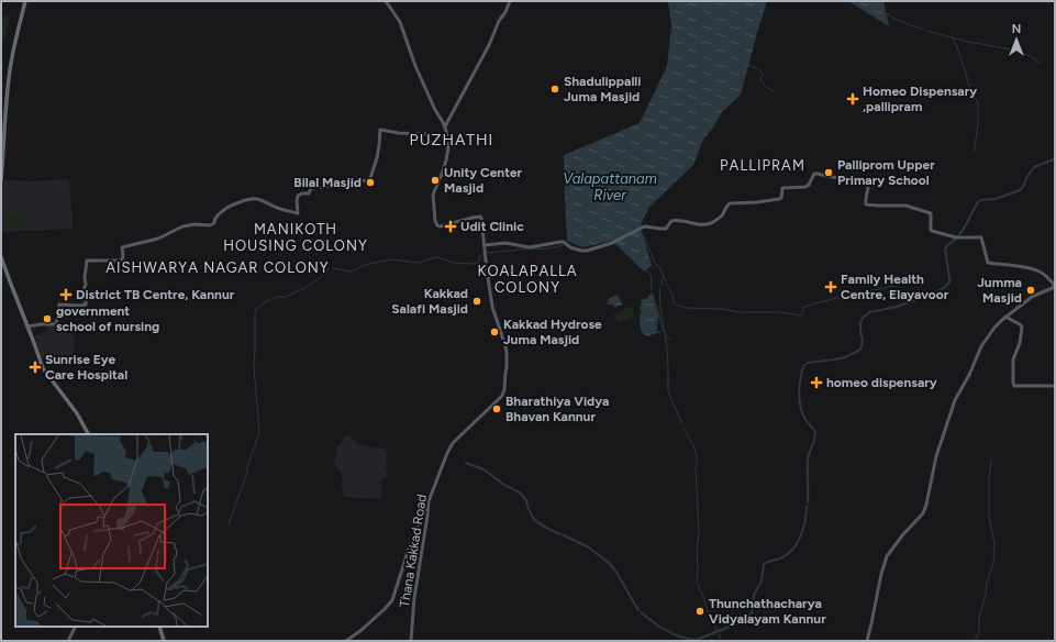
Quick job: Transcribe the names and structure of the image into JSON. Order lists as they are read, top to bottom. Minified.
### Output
{"streets":{"main road":["Thana Kakkad Road"]},"districts":["PUZHATHI","PALLIPRAM","MANIKOTH HOUSING COLONY","AISHWARYA NAGAR COLONY","KOALAPALLA COLONY"],"water":["Valapattanam River"],"places":{"other":["Shadulippalli Juma Masjid","Palliprom Upper Primary School","Unity Center Masjid","Bilal Masjid","Jumma Masjid","Kakkad Salafi Masjid","government school of nursing","Kakkad Hydrose Juma Masjid","Bharathiya Vidya Bhavan Kannur","Thunchathacharya Vidyalayam Kannur"],"health":["Homeo Dispensary ,pallipram","Udit Clinic","Family Health Centre, Elayavoor","District TB Centre, Kannur","Sunrise Eye Care Hospital","homeo dispensary"]},"north":"top"}
